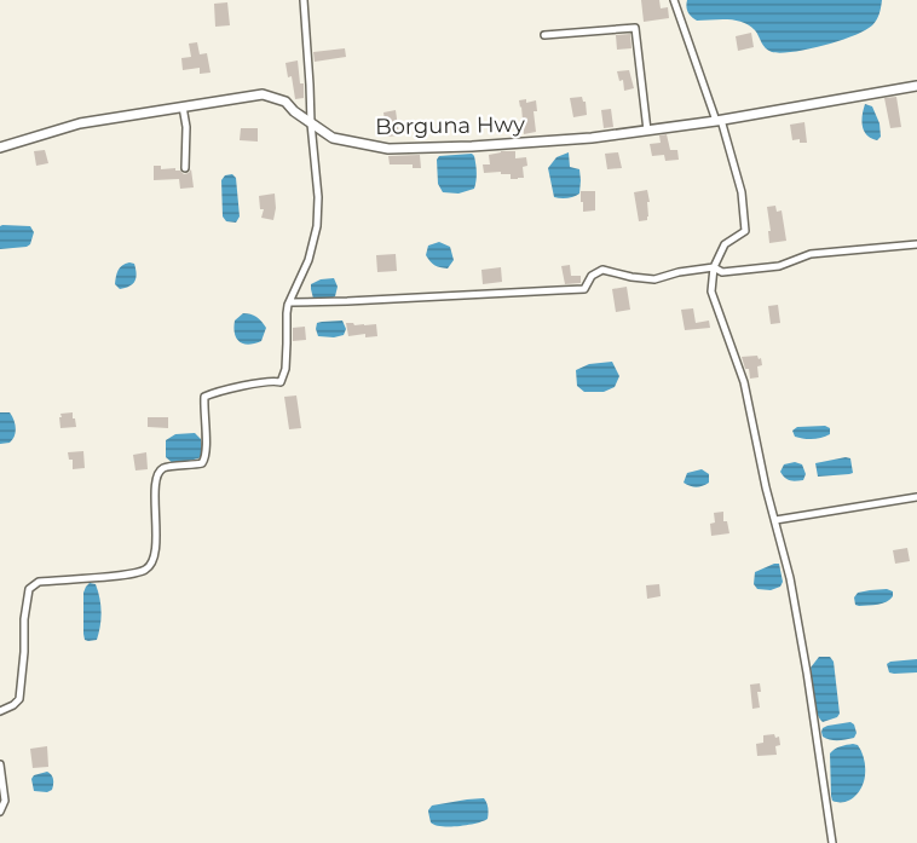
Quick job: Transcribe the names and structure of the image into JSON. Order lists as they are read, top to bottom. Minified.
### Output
{"streets":{"street":["Borguna Hwy"]}}
